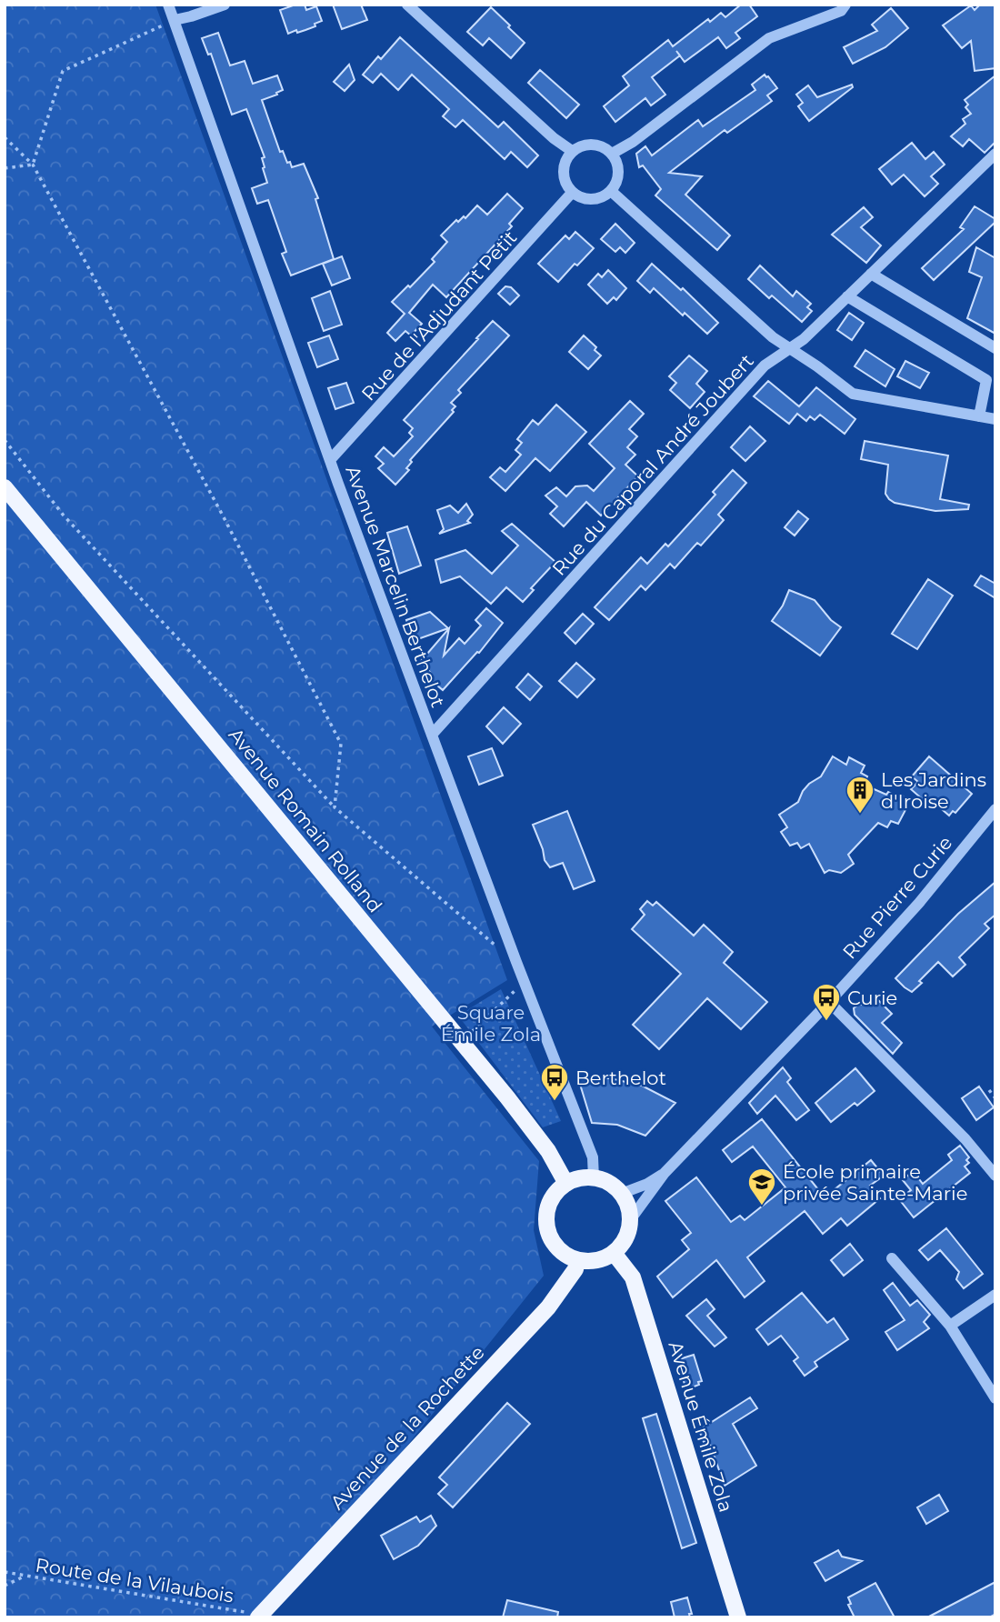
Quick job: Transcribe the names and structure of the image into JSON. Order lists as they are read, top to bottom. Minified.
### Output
{"streets":{"main road":["Avenue Romain Rolland","Avenue Émile Zola","Avenue de la Rochette"],"street":["Rue de l'Adjudant Petit","Rue du Caporal André Joubert","Avenue Marcelin Berthelot","Rue Pierre Curie"],"path":["Route de la Vilaubois"]},"crossings":[["Rue de l'Adjudant Petit","Avenue Marcelin Berthelot"],["Rue du Caporal André Joubert","Avenue Marcelin Berthelot"],["Avenue Marcelin Berthelot","Avenue Romain Rolland"],["Avenue Marcelin Berthelot","Rue Pierre Curie"],["Avenue Marcelin Berthelot","Avenue Émile Zola"],["Avenue Marcelin Berthelot","Avenue de la Rochette"],["Avenue Romain Rolland","Rue Pierre Curie"],["Avenue Romain Rolland","Avenue Émile Zola"],["Avenue Romain Rolland","Avenue de la Rochette"],["Rue Pierre Curie","Avenue Émile Zola"],["Rue Pierre Curie","Avenue de la Rochette"],["Avenue Émile Zola","Avenue de la Rochette"],["Avenue de la Rochette","Route de la Vilaubois"]],"parks":["Square Émile Zola"],"places":{"building":["Les Jardins d'Iroise"],"bus stop":["Curie","Berthelot"],"school or university":["École primaire privée Sainte-Marie"]}}
